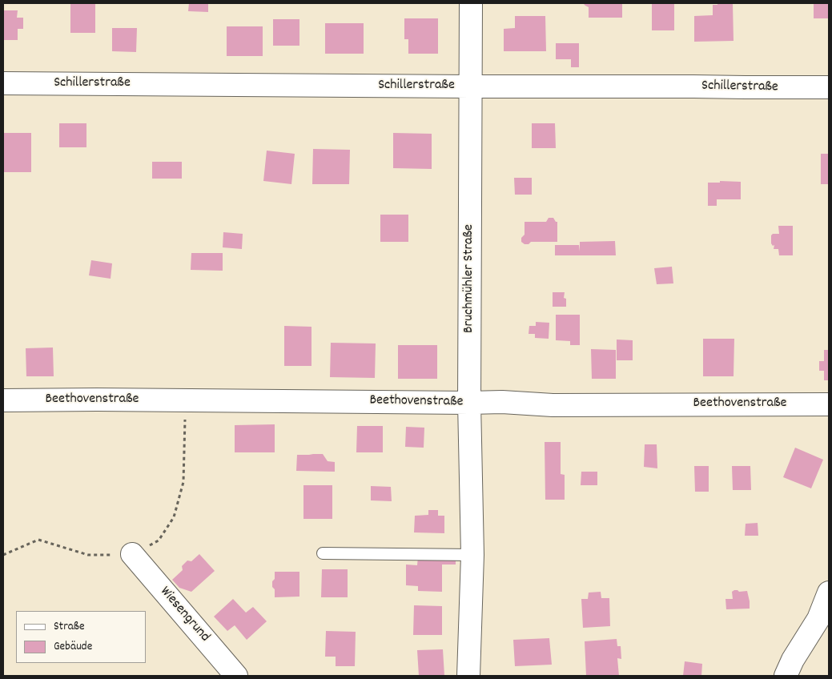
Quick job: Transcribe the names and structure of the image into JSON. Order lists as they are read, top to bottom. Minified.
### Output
{"streets":{"street":["Schillerstraße","Bruchmühler Straße","Beethovenstraße","Wiesengrund"]},"crossings":[["Schillerstraße","Bruchmühler Straße"],["Bruchmühler Straße","Beethovenstraße"]],"legend":["Straße","Gebäude"]}
